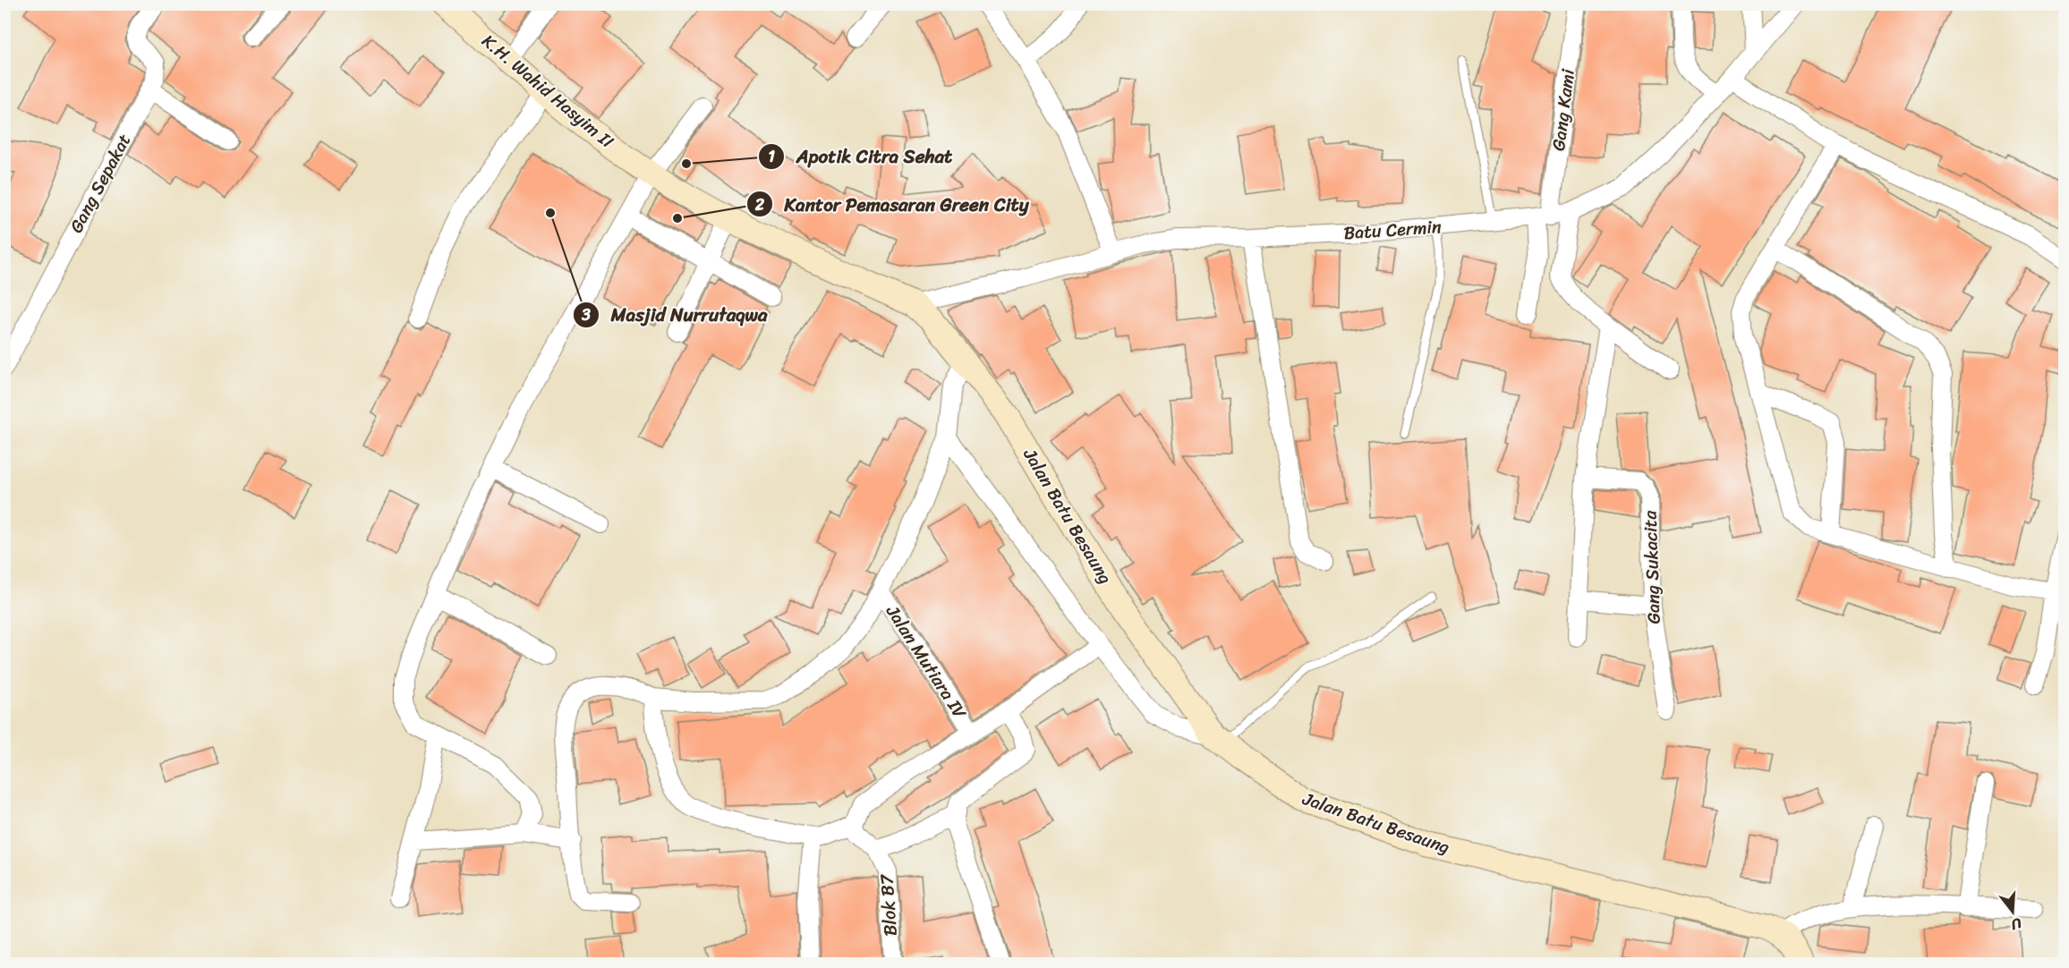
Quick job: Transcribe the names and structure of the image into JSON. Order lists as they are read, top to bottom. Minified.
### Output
{"streets":{"street":["K.H. Wahid Hasyim II","Gang Kami","Gang Sepakat","Batu Cermin","Jalan Batu Besaung","Gang Sukacita","Jalan Mutiara IV","Blok B7"]},"crossings":[["K.H. Wahid Hasyim II","Batu Cermin"],["K.H. Wahid Hasyim II","Jalan Batu Besaung"],["Gang Kami","Batu Cermin"],["Batu Cermin","Jalan Batu Besaung"]],"places":["Apotik Citra Sehat","Masjid Nurrutaqwa","Kantor Pemasaran Green City"],"north":"bottom"}
